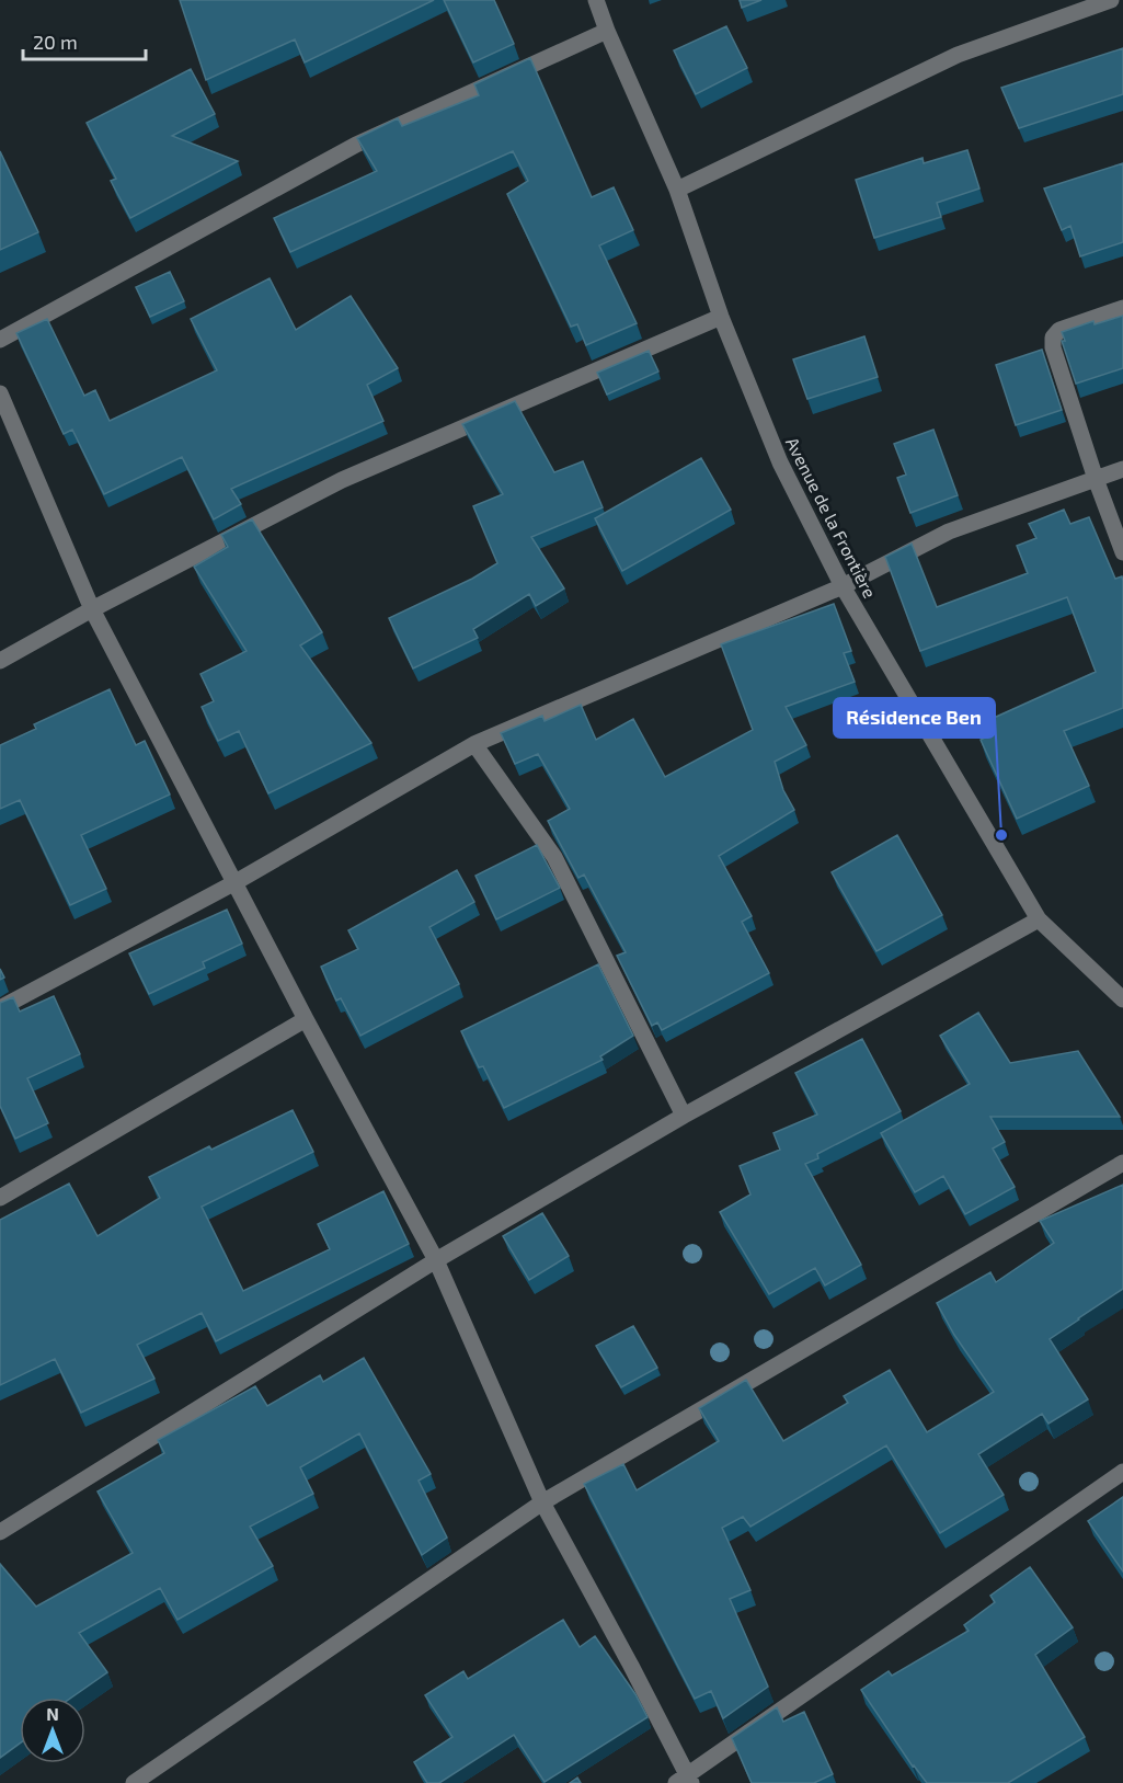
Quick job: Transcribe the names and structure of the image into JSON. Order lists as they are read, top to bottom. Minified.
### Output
{"streets":{"street":["Avenue de la Frontière"]},"places":["Résidence Ben"],"scale_bar":"20 m","north":"top"}
